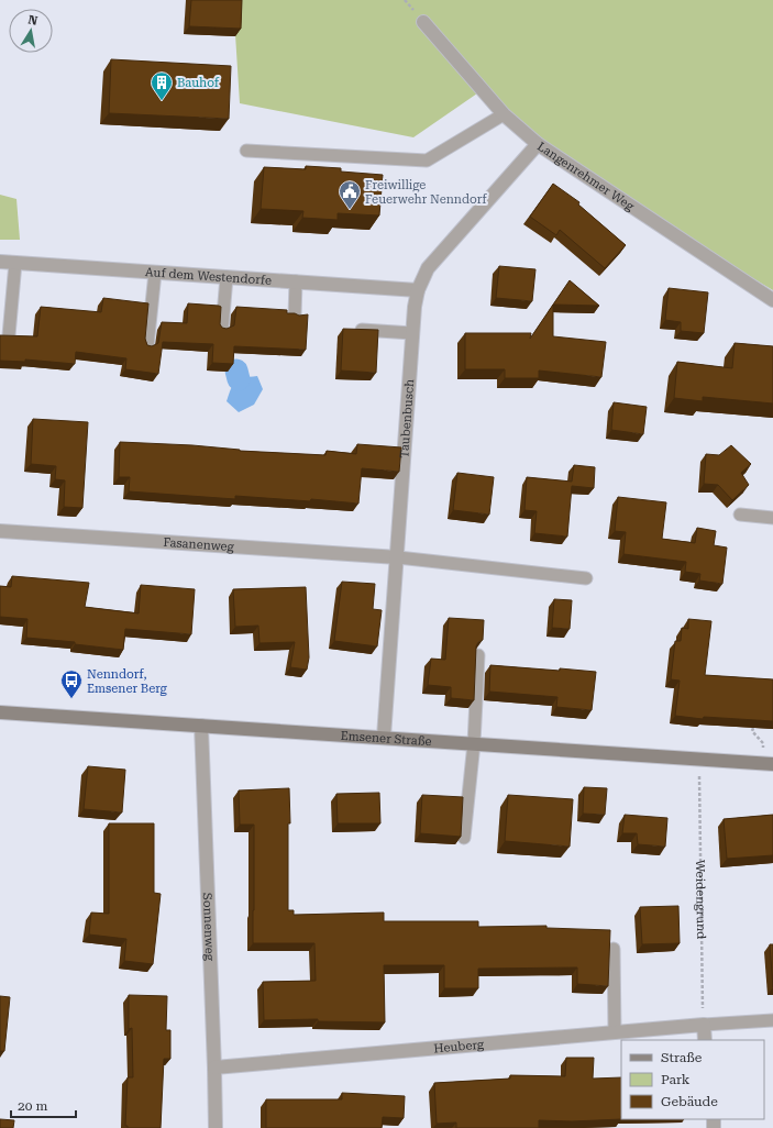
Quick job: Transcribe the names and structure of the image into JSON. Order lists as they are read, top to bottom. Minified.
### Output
{"streets":{"street":["Langenrehmer Weg","Auf dem Westendorfe","Taubenbusch","Fasanenweg","Emsener Straße","Sonnenweg","Heuberg"],"path":["Weidengrund"]},"crossings":[["Langenrehmer Weg","Taubenbusch"],["Auf dem Westendorfe","Taubenbusch"],["Taubenbusch","Fasanenweg"],["Taubenbusch","Emsener Straße"],["Emsener Straße","Weidengrund"],["Emsener Straße","Sonnenweg"],["Weidengrund","Heuberg"],["Sonnenweg","Heuberg"]],"places":{"building":["Bauhof"],"public building":["Freiwillige Feuerwehr Nenndorf"],"bus stop":["Nenndorf, Emsener Berg"]},"legend":["Straße","Park","Gebäude"],"scale_bar":"20 m","north":"top"}
